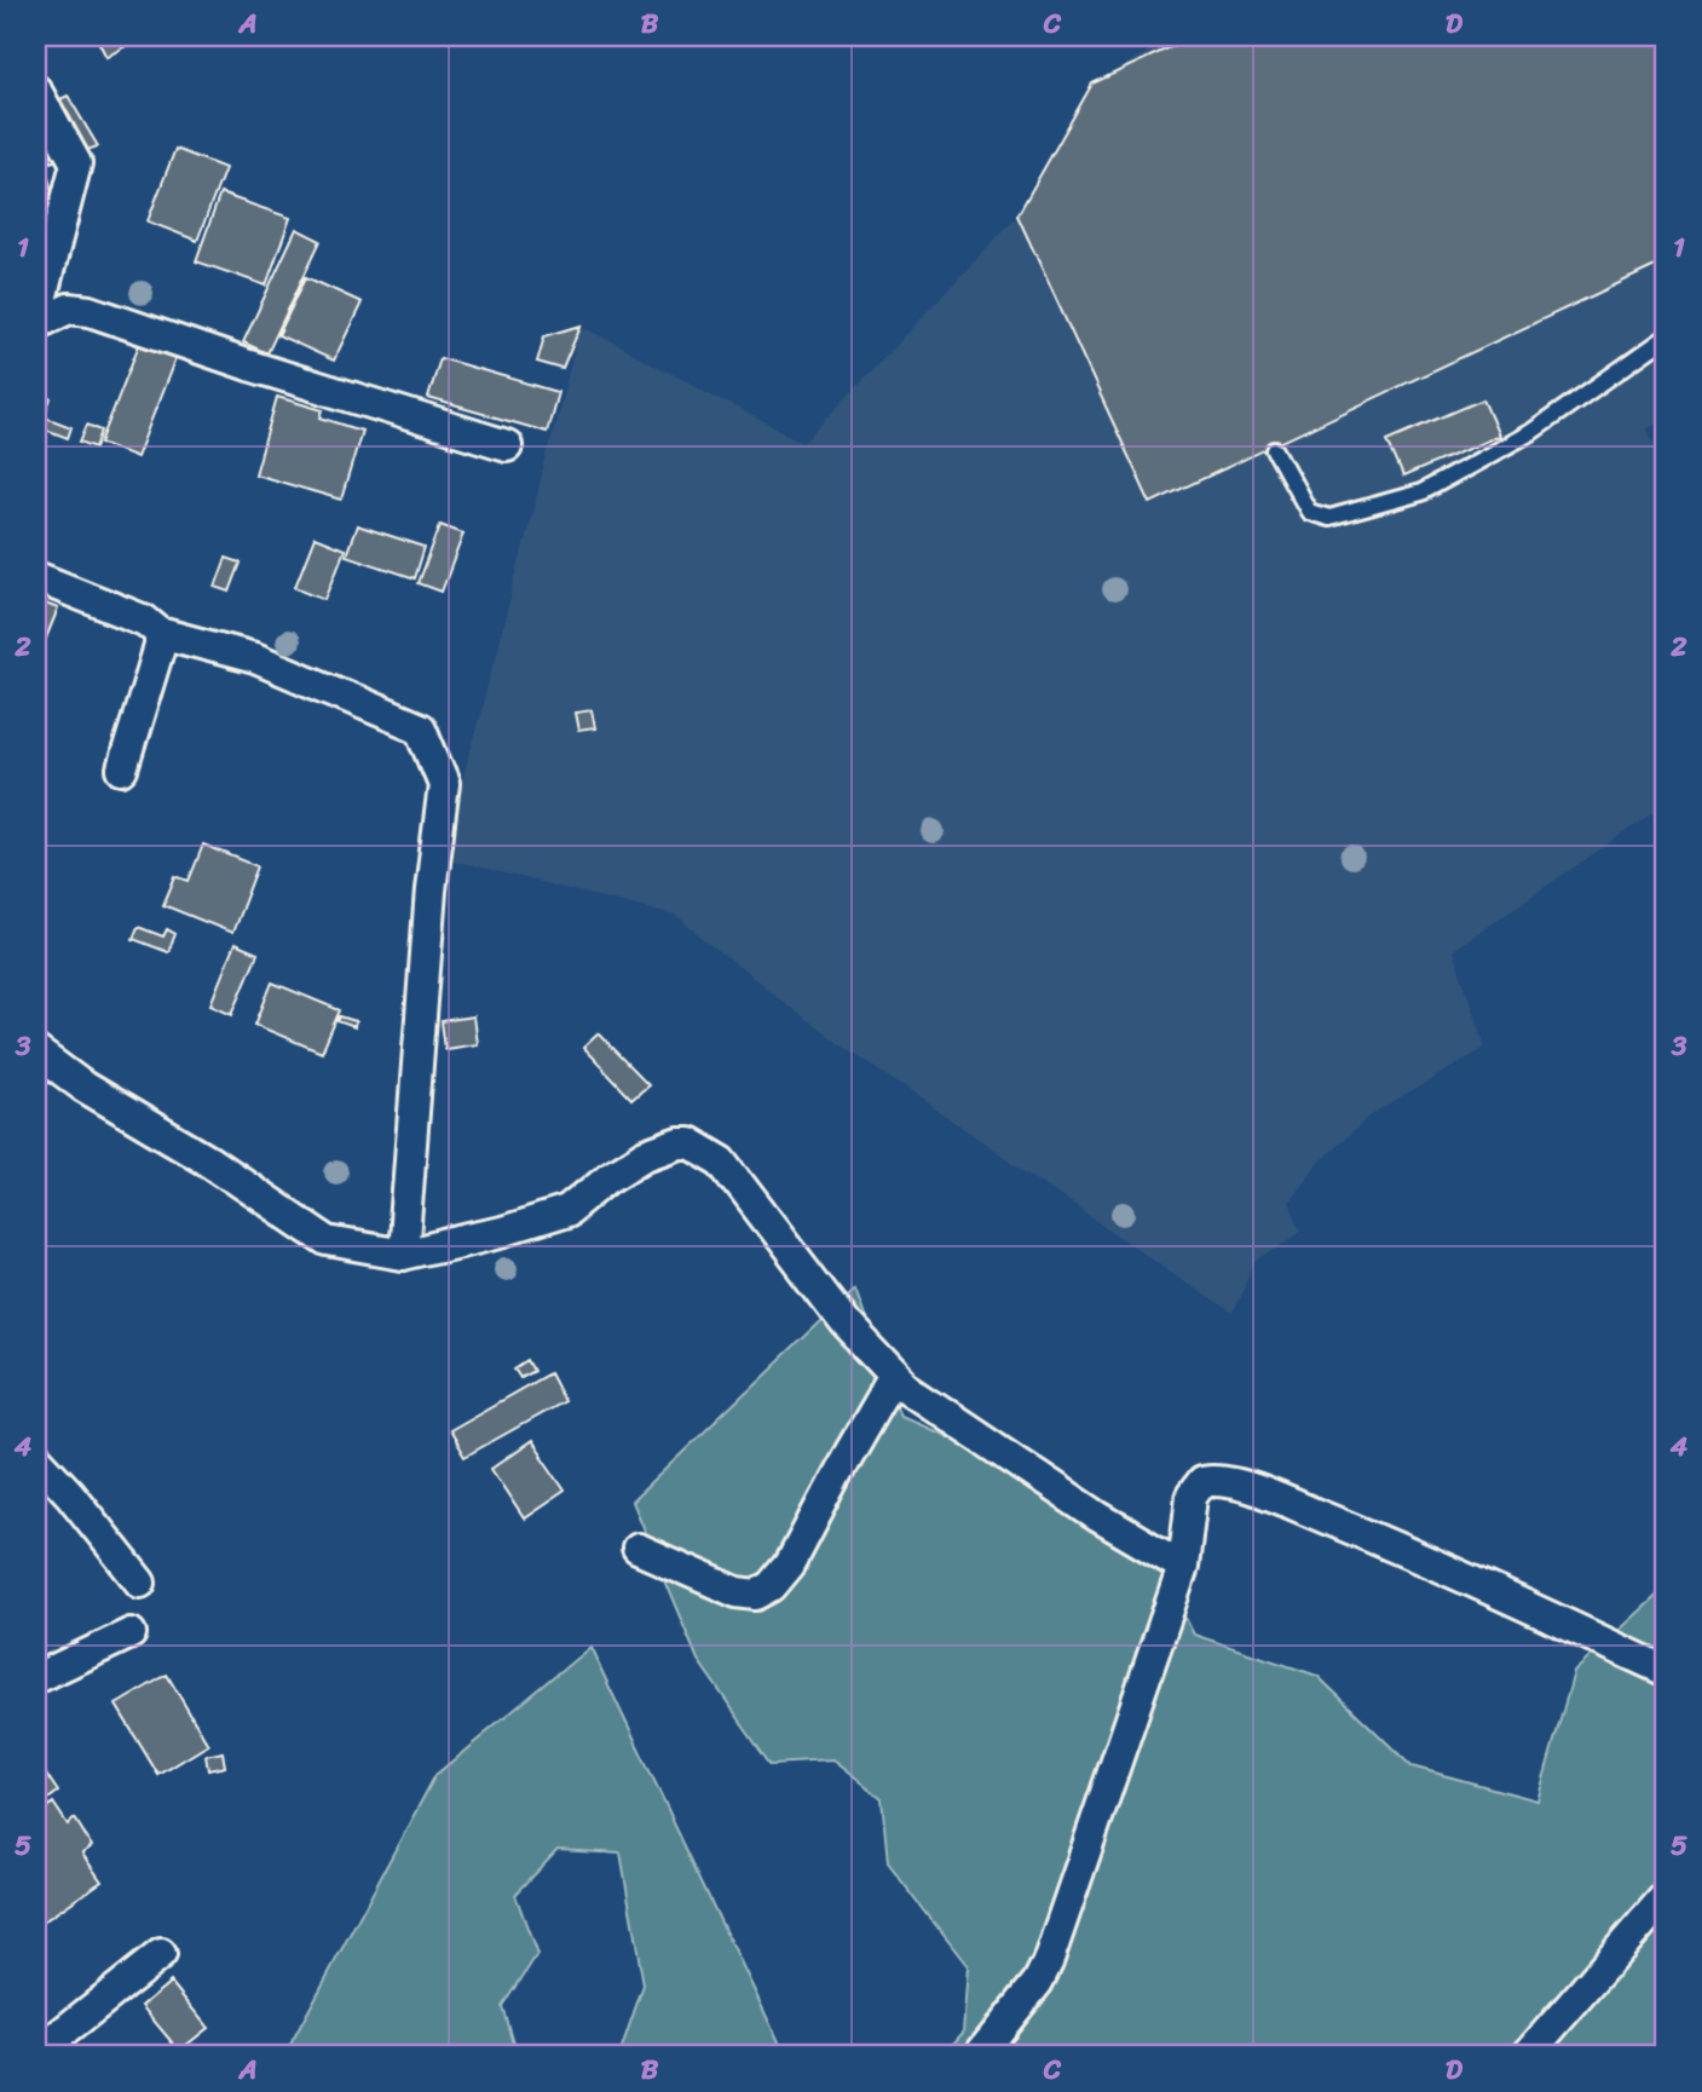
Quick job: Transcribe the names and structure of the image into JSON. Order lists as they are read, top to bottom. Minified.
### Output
{"grid":{"columns":["A","B","C","D"],"rows":["1","2","3","4","5"]}}
